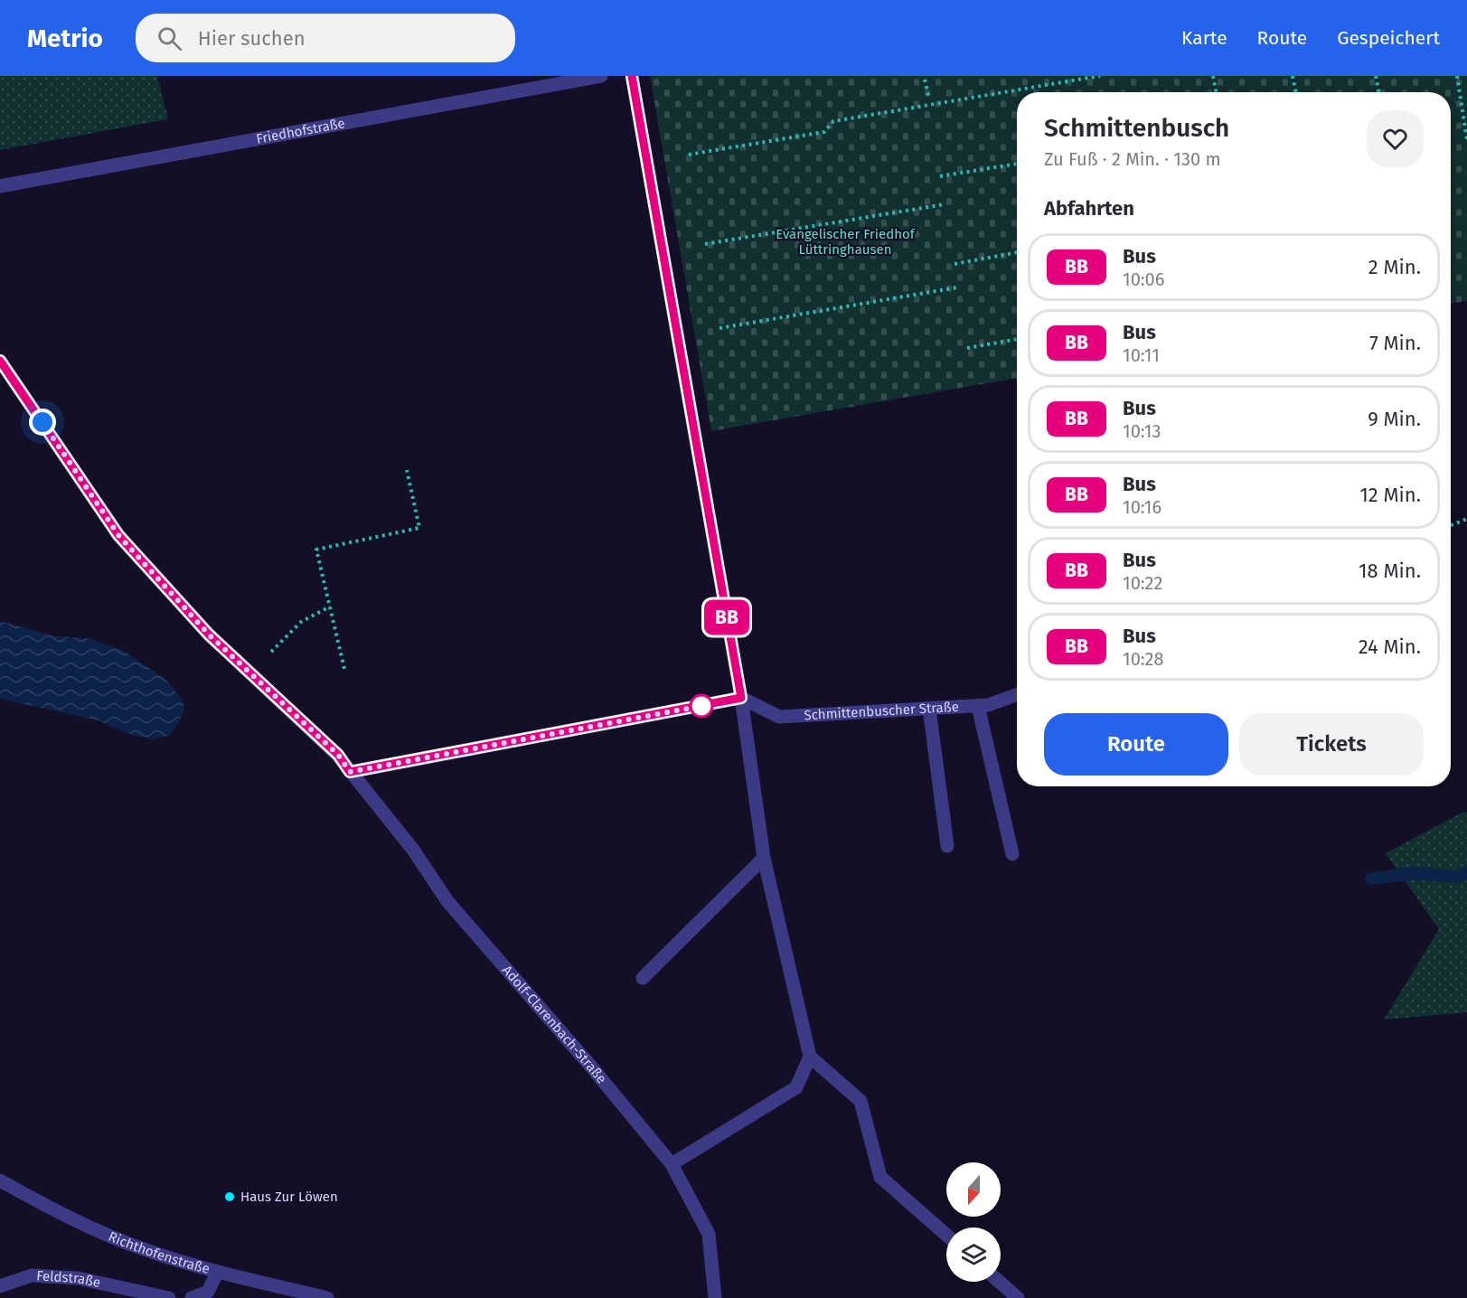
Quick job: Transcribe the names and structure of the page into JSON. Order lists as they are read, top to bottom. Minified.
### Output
{"streets":{"street":["Friedhofstraße","Schmittenbuscher Straße","Adolf-Clarenbach-Straße","Richthofenstraße","Feldstraße"]},"parks":["Evangelischer Friedhof Lüttringhausen"],"places":["Haus Zur Löwen"],"lines":["bus line BB"],"north":"bottom","page":{"header":"Metrio","search":"Hier suchen","nav":["Karte","Route","Gespeichert"],"on_map":"BB","heading":[["Schmittenbusch","Zu Fuß · 2 Min. · 130 m"],"Abfahrten"],"list":[{"mark":"BB","name":"Bus","note":"10:06","value":"2 Min."},{"mark":"BB","name":"Bus","note":"10:11","value":"7 Min."},{"mark":"BB","name":"Bus","note":"10:13","value":"9 Min."},{"mark":"BB","name":"Bus","note":"10:16","value":"12 Min."},{"mark":"BB","name":"Bus","note":"10:22","value":"18 Min."},{"mark":"BB","name":"Bus","note":"10:28","value":"24 Min."}],"buttons":["Route","Tickets"]}}
